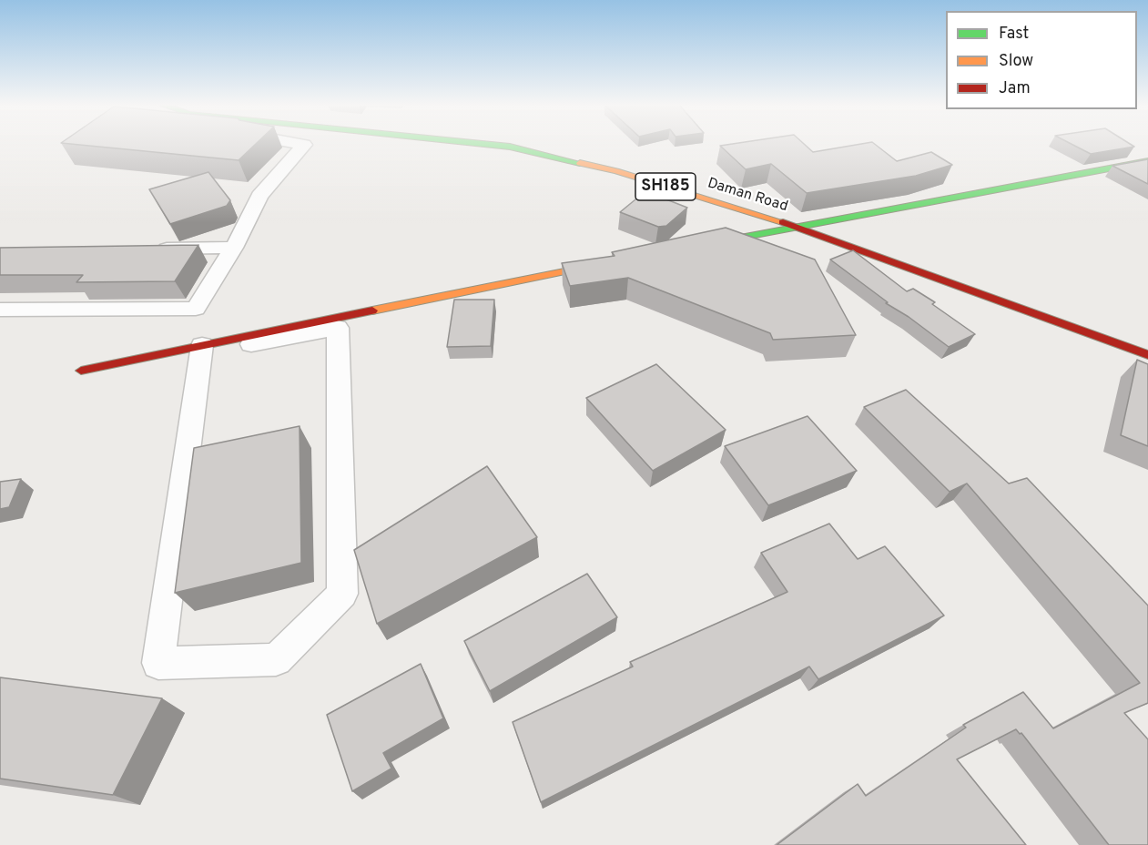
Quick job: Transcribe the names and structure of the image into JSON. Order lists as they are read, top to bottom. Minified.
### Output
{"streets":{"main road":["SH185","Daman Road"]},"legend":["Fast","Slow","Jam"]}
